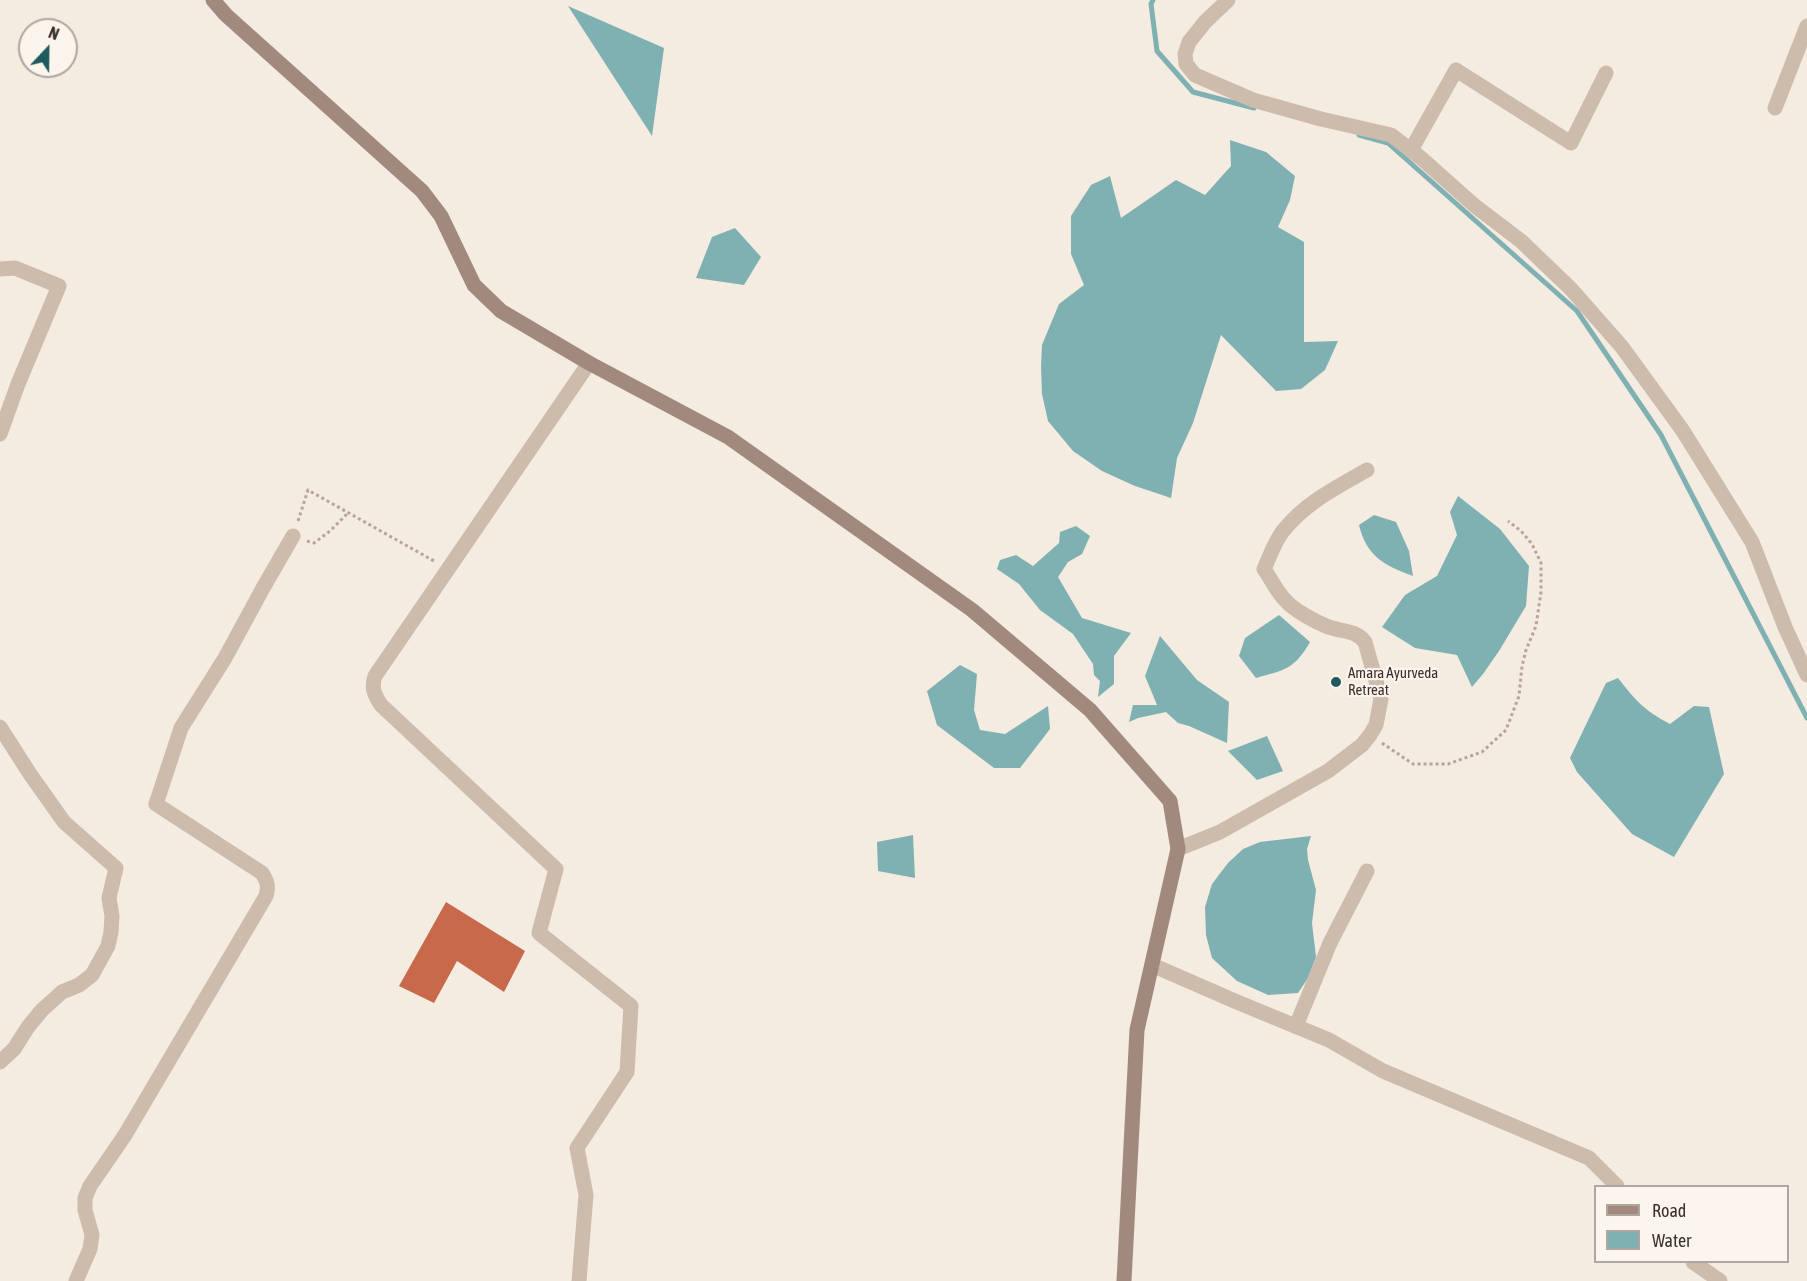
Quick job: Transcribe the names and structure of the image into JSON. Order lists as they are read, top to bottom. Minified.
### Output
{"places":["Amara Ayurveda Retreat"],"legend":["Road","Water"],"north":"top"}
